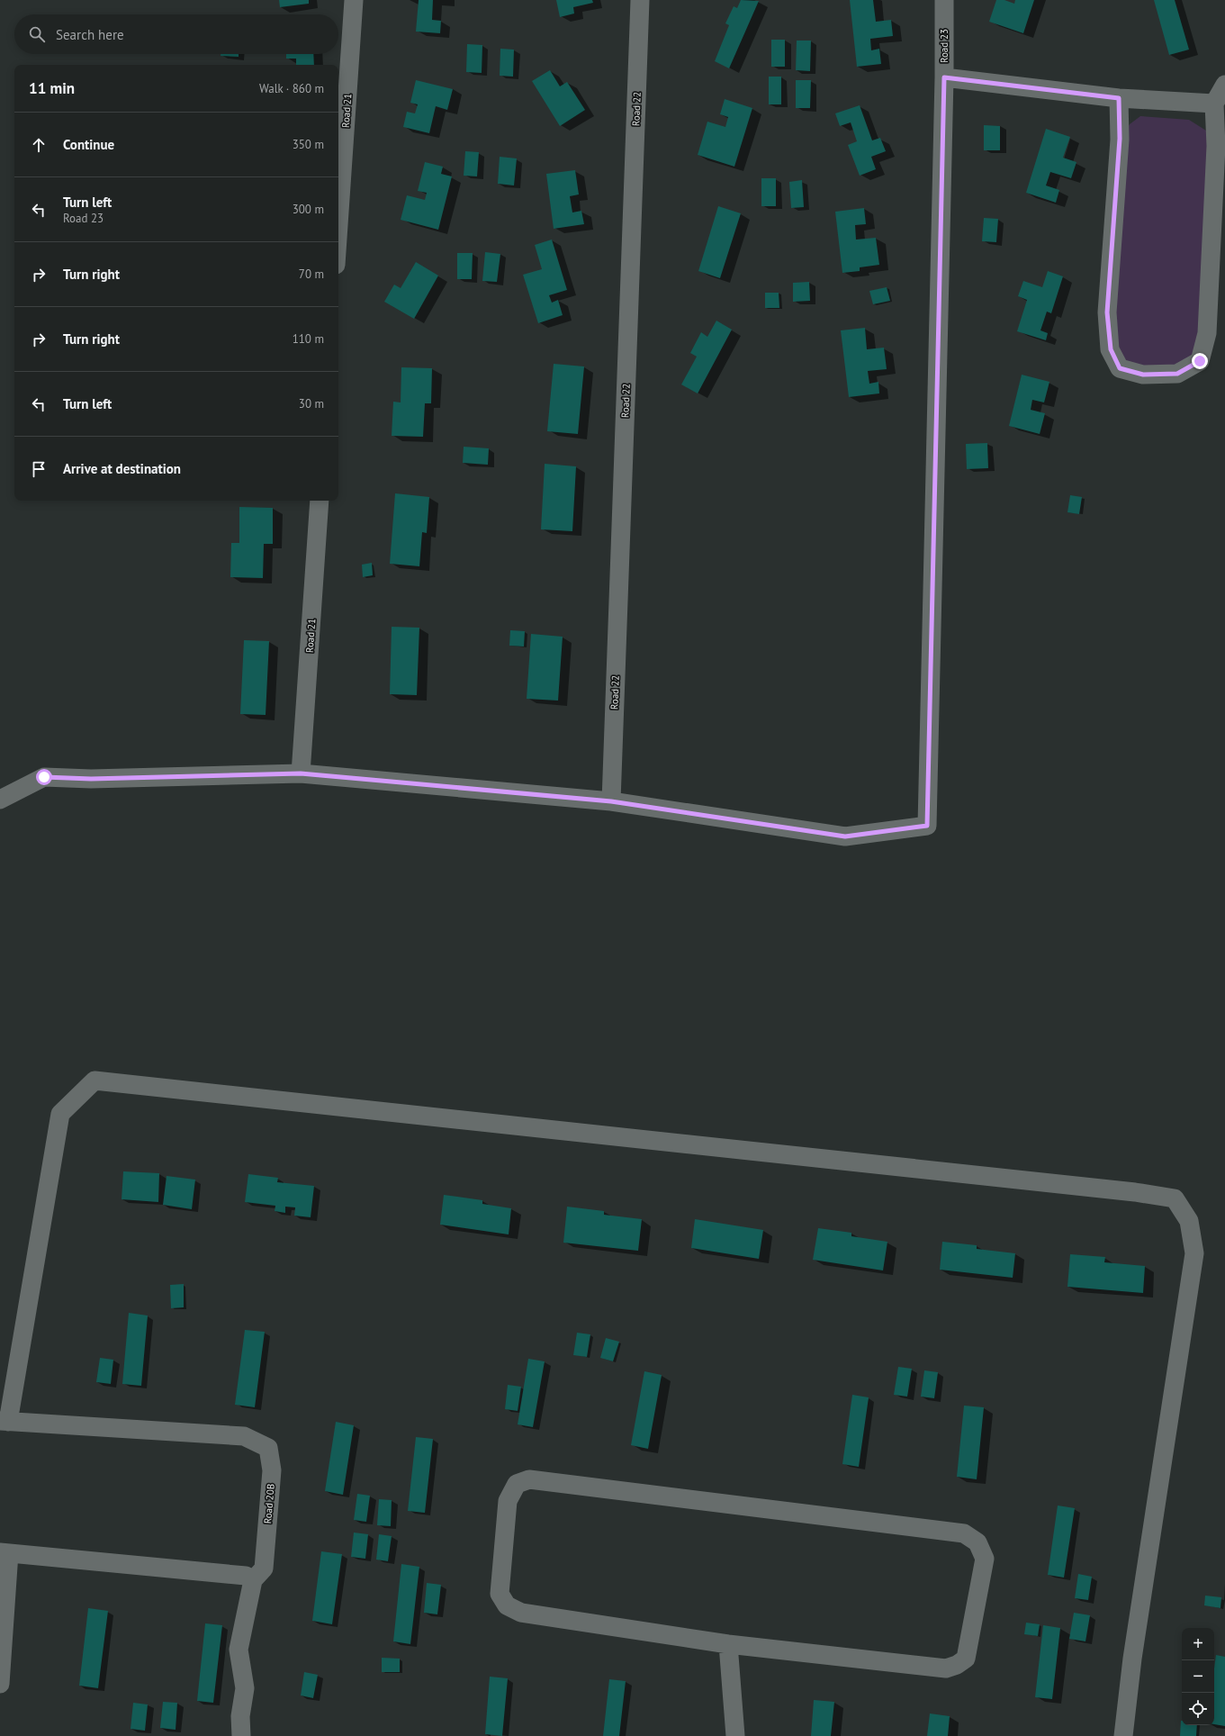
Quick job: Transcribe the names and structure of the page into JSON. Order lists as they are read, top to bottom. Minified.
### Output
{"streets":{"street":["Road 23","Road 22","Road 21","Road 20B"]},"crossings":[["Road 23","Road 22"]],"page":{"search":"Search here","heading":["11 min","Walk · 860 m"],"list":[["Continue","350 m"],["Turn left","Road 23","300 m"],["Turn right","70 m"],["Turn right","110 m"],["Turn left","30 m"],"Arrive at destination"],"map_buttons":["+","−"]}}
